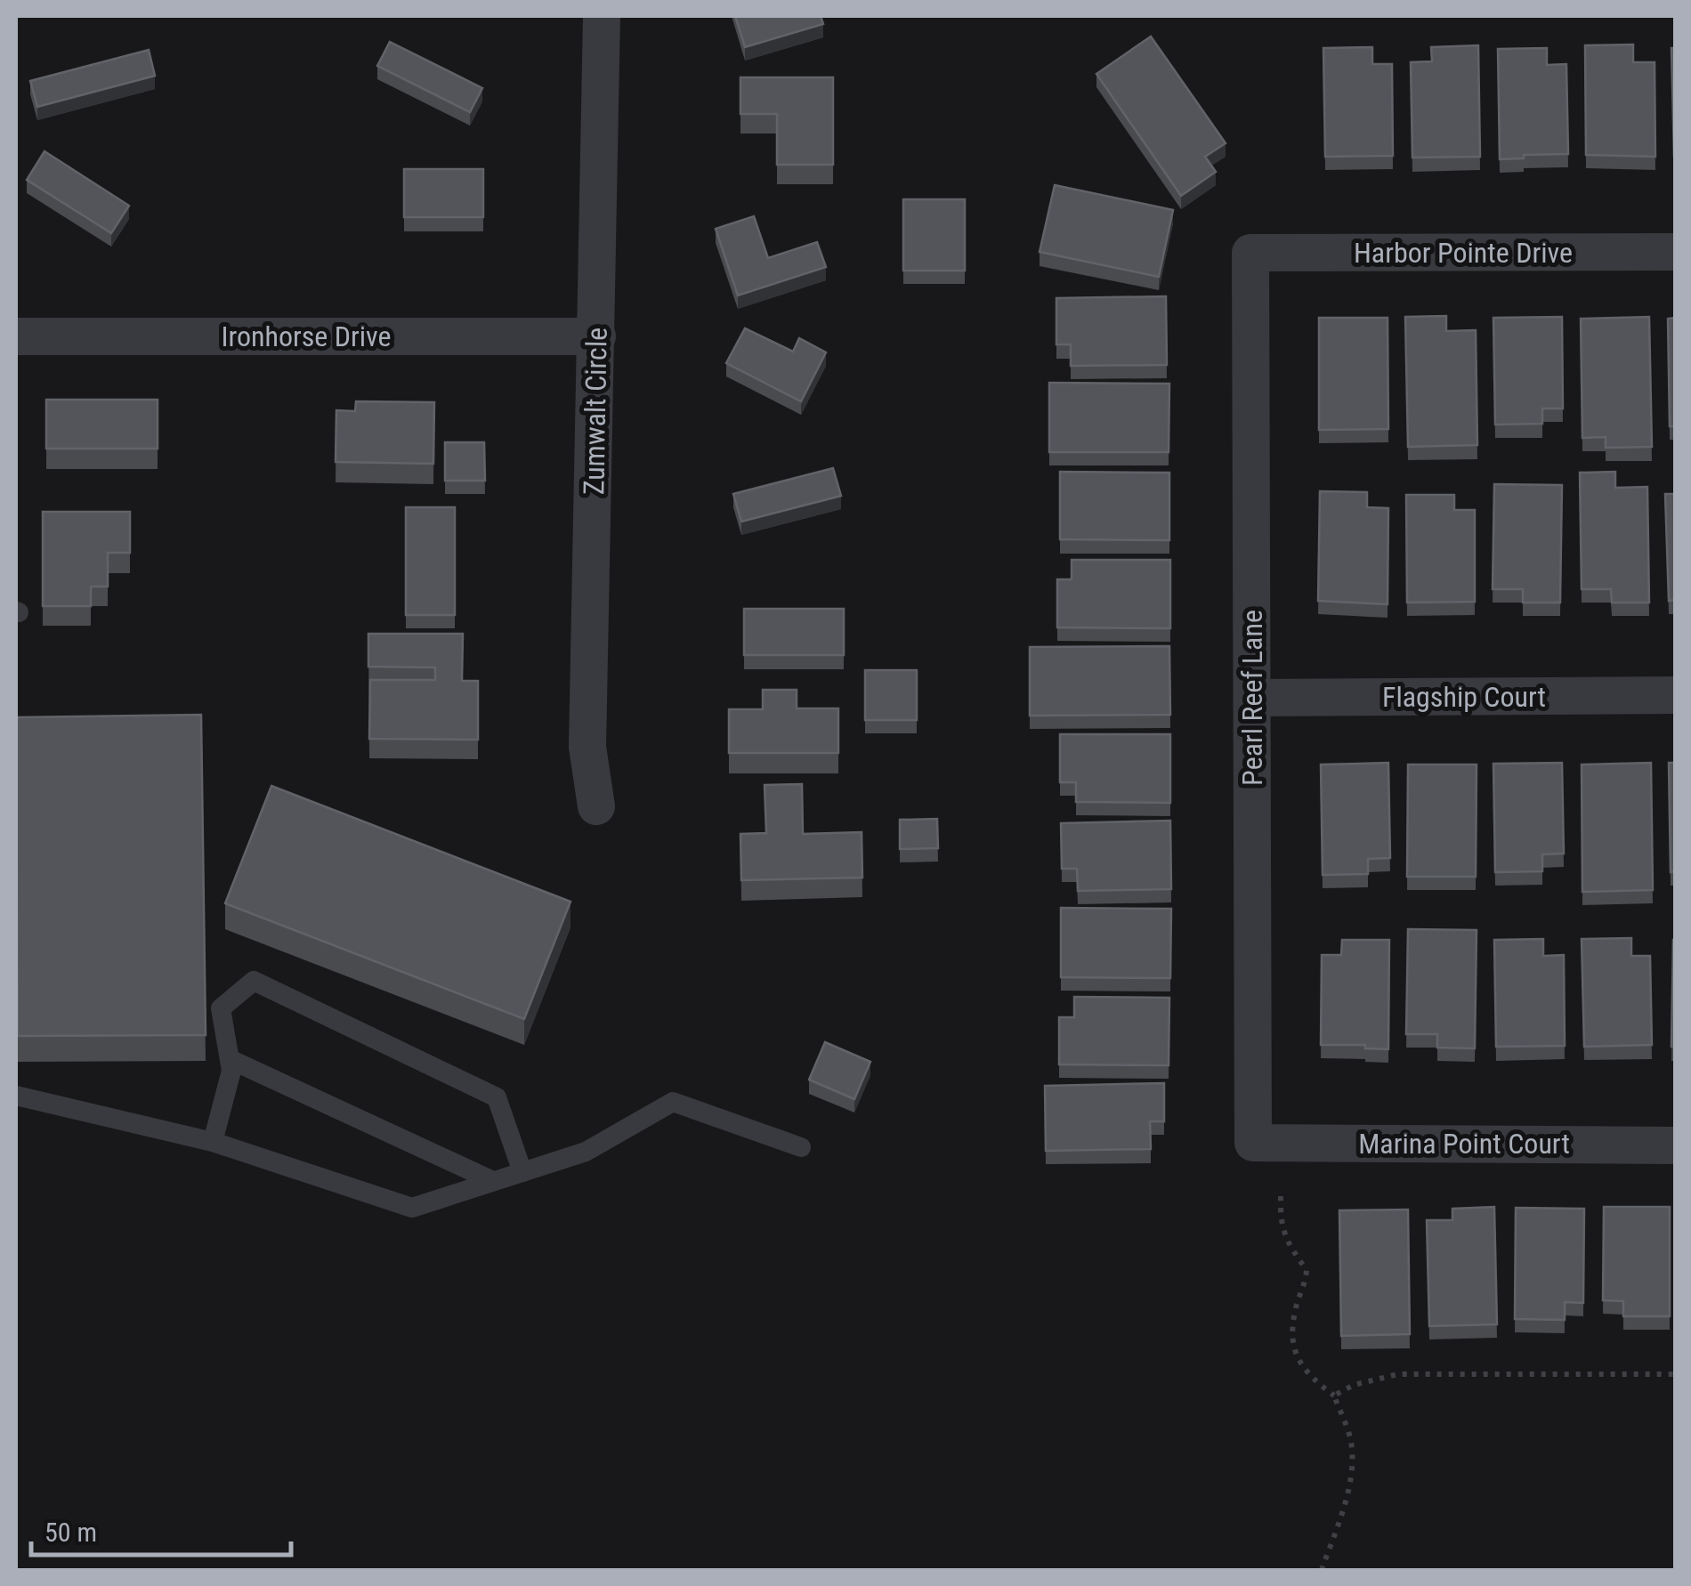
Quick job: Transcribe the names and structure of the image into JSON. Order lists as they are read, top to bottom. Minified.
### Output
{"streets":{"street":["Harbor Pointe Drive","Ironhorse Drive","Zumwalt Circle","Flagship Court","Pearl Reef Lane","Marina Point Court"]},"crossings":[["Harbor Pointe Drive","Pearl Reef Lane"],["Ironhorse Drive","Zumwalt Circle"],["Flagship Court","Pearl Reef Lane"],["Pearl Reef Lane","Marina Point Court"]],"scale_bar":"50 m"}
